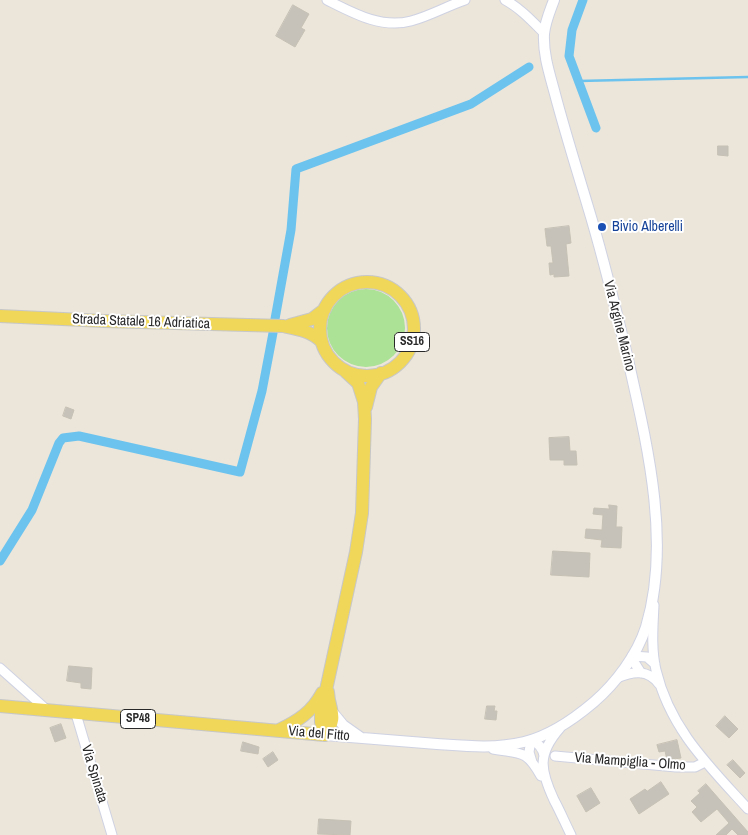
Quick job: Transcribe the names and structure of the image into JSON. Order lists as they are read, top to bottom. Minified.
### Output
{"streets":{"main road":["Strada Statale 16 Adriatica","SS16","SP48","Via del Fitto"],"street":["Via Argine Marino","Via Mampiglia - Olmo","Via Spinata"]},"crossings":[["Via Argine Marino","Via del Fitto"],["Via del Fitto","Via Spinata"]],"places":["Bivio Alberelli"]}
